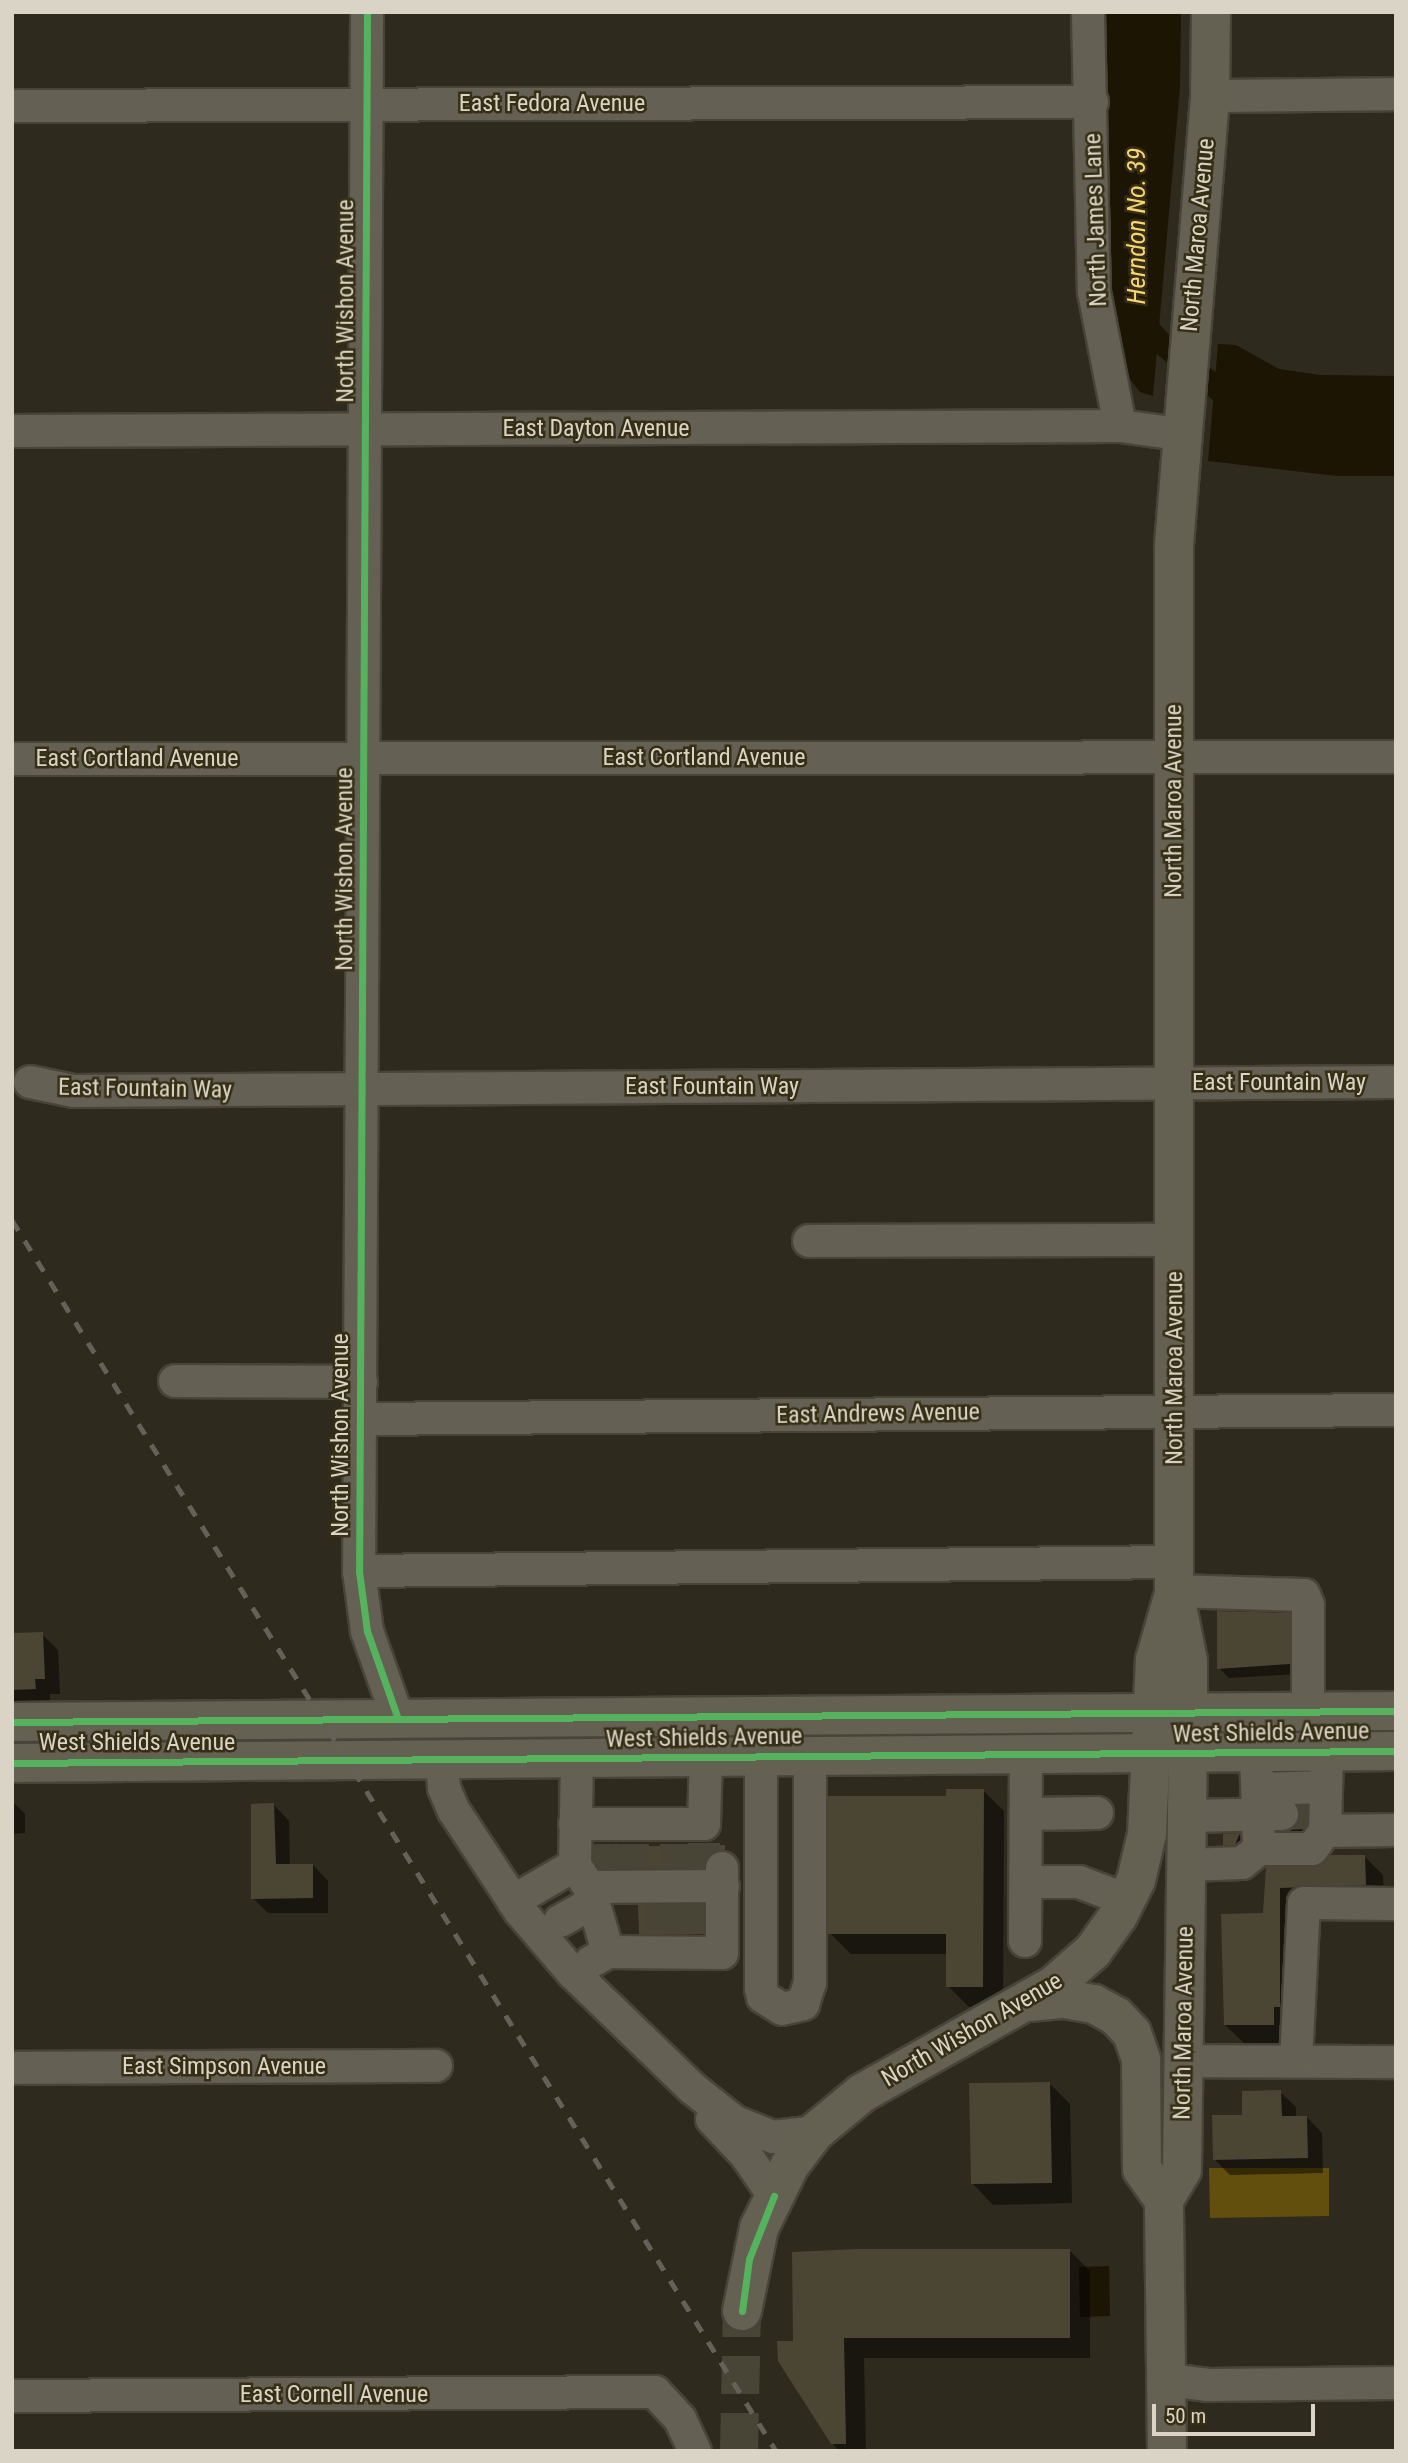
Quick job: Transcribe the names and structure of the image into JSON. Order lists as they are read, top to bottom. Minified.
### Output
{"streets":{"main road":["North Maroa Avenue","North Wishon Avenue","West Shields Avenue"],"street":["East Fedora Avenue","North James Lane","East Dayton Avenue","East Cortland Avenue","East Fountain Way","East Andrews Avenue","East Simpson Avenue","East Cornell Avenue"]},"crossings":[["East Fedora Avenue","North James Lane"],["East Fedora Avenue","North Wishon Avenue"],["North James Lane","East Dayton Avenue"],["North Maroa Avenue","North Wishon Avenue"],["North Maroa Avenue","East Dayton Avenue"],["North Maroa Avenue","East Cortland Avenue"],["North Maroa Avenue","East Fountain Way"],["North Maroa Avenue","East Andrews Avenue"],["North Maroa Avenue","West Shields Avenue"],["North Wishon Avenue","East Dayton Avenue"],["North Wishon Avenue","East Cortland Avenue"],["North Wishon Avenue","East Fountain Way"],["North Wishon Avenue","East Andrews Avenue"],["North Wishon Avenue","West Shields Avenue"]],"water":["Herndon No. 39"],"scale_bar":"50 m"}
